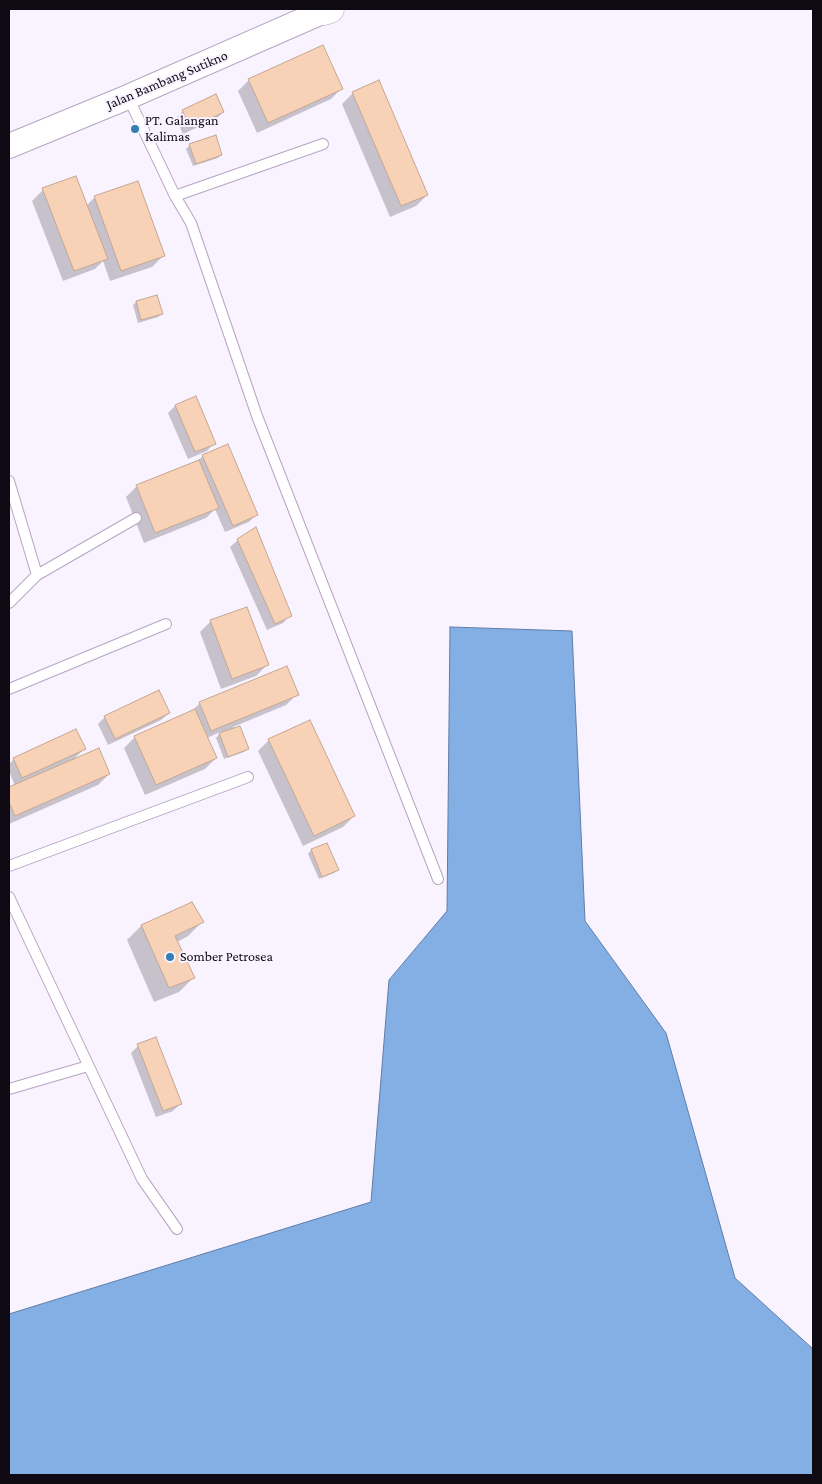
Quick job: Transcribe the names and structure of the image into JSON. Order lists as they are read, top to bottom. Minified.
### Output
{"streets":{"street":["Jalan Bambang Sutikno"]},"places":["PT. Galangan Kalimas","Somber Petrosea"]}
